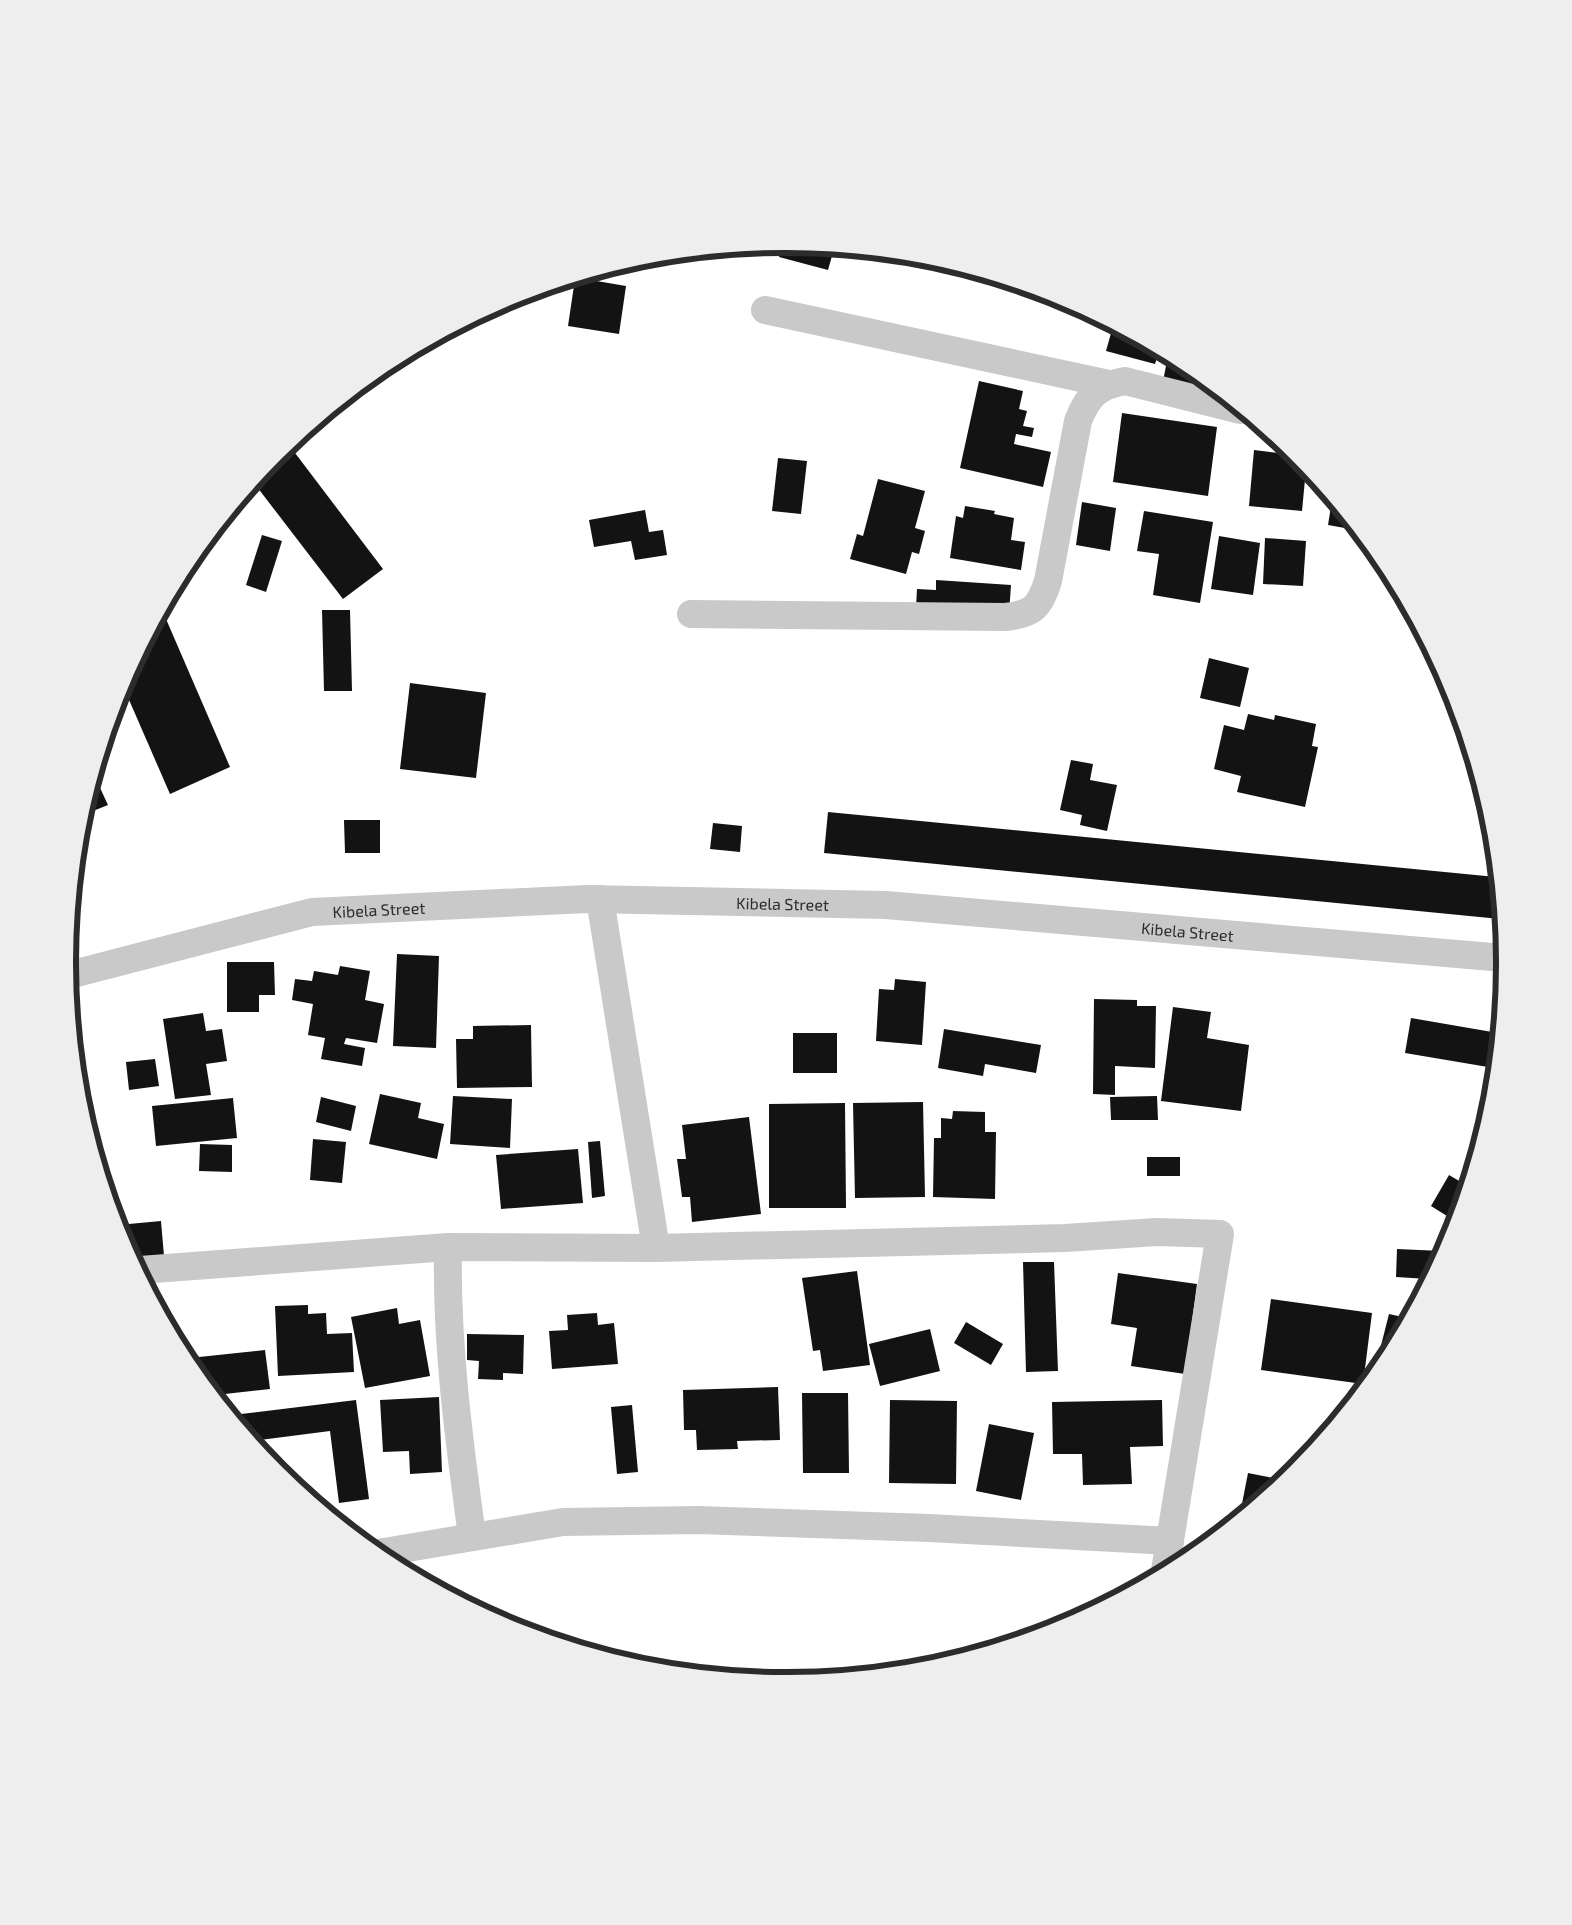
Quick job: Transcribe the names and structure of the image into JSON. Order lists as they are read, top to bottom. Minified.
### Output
{"streets":{"street":["Kibela Street"]}}
